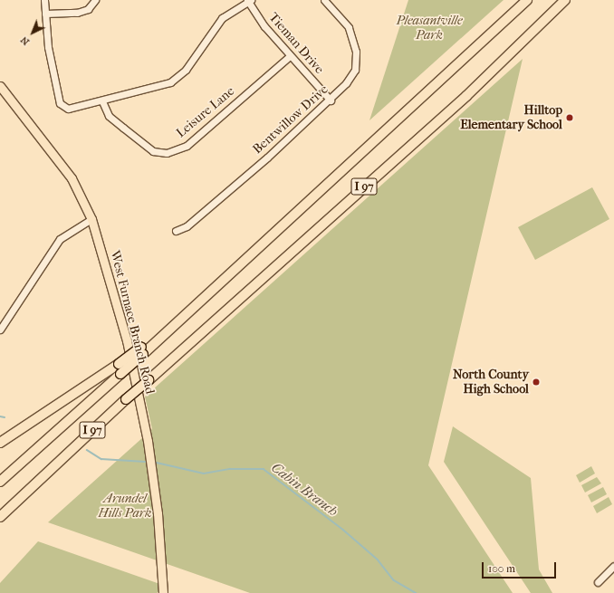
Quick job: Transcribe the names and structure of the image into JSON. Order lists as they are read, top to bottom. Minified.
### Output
{"streets":{"highway":["I 97"],"main road":["West Furnace Branch Road"],"street":["Tieman Drive","Leisure Lane","Bentwillow Drive"]},"crossings":[["Tieman Drive","Leisure Lane"],["Tieman Drive","Bentwillow Drive"]],"water":["Cabin Branch"],"parks":["Pleasantville Park","Arundel Hills Park"],"places":["Hilltop Elementary School","North County High School"],"scale_bar":"100 m","north":"bottom left"}
